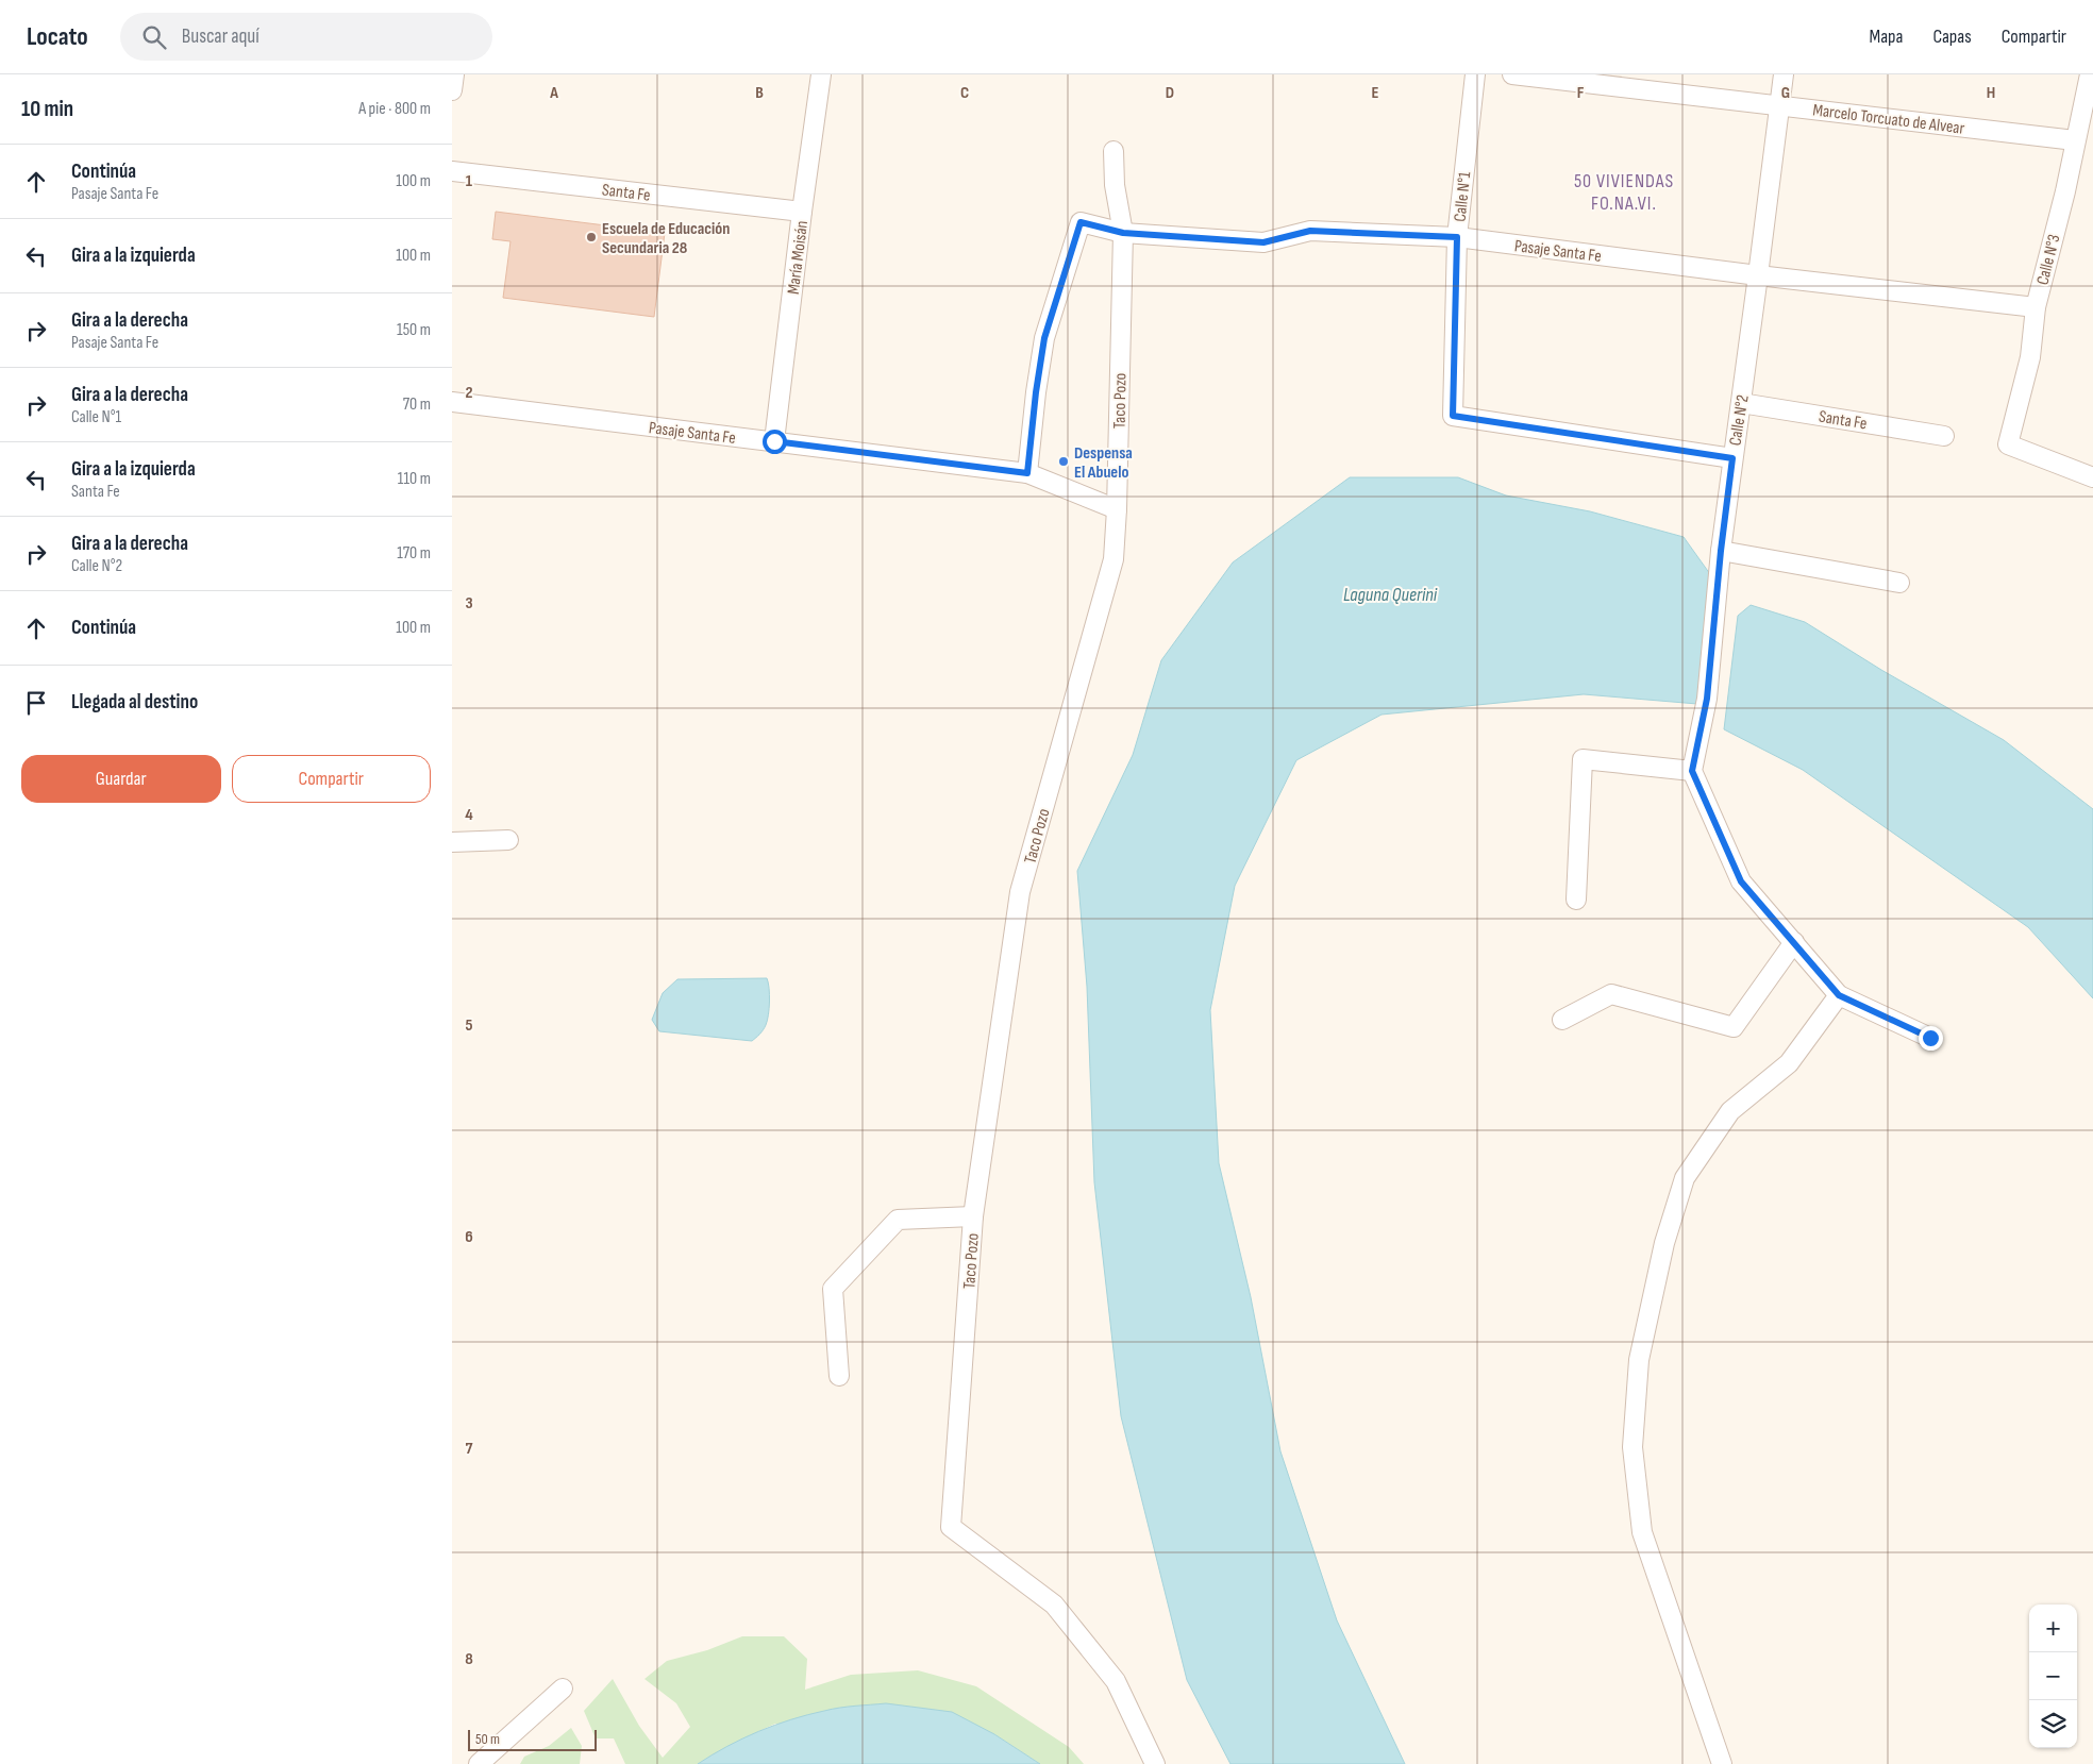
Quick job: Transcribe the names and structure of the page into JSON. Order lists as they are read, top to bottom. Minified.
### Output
{"streets":{"street":["Marcelo Torcuato de Alvear","Santa Fe","Calle N°1","Pasaje Santa Fe","María Moisán","Calle N°3","Taco Pozo","Calle N°2"]},"crossings":[["Marcelo Torcuato de Alvear","Calle N°3"],["Marcelo Torcuato de Alvear","Calle N°2"],["Santa Fe","María Moisán"],["Santa Fe","Calle N°2"],["Calle N°1","Pasaje Santa Fe"],["Calle N°1","Calle N°2"],["Pasaje Santa Fe","María Moisán"],["Pasaje Santa Fe","Calle N°3"],["Pasaje Santa Fe","Taco Pozo"],["Pasaje Santa Fe","Calle N°2"]],"districts":["50 VIVIENDAS FO.NA.VI."],"water":["Laguna Querini"],"places":["Escuela de Educación Secundaria 28","Despensa El Abuelo"],"scale_bar":"50 m","page":{"header":"Locato","search":"Buscar aquí","nav":["Mapa","Capas","Compartir"],"heading":["10 min","A pie · 800 m"],"list":[["Continúa","Pasaje Santa Fe","100 m"],["Gira a la izquierda","100 m"],["Gira a la derecha","Pasaje Santa Fe","150 m"],["Gira a la derecha","Calle N°1","70 m"],["Gira a la izquierda","Santa Fe","110 m"],["Gira a la derecha","Calle N°2","170 m"],["Continúa","100 m"],"Llegada al destino"],"buttons":["Guardar","Compartir"],"map_buttons":["+","−"],"scale":"50 m"},"grid":{"columns":["A","B","C","D","E","F","G","H"],"rows":["1","2","3","4","5","6","7","8"]}}
